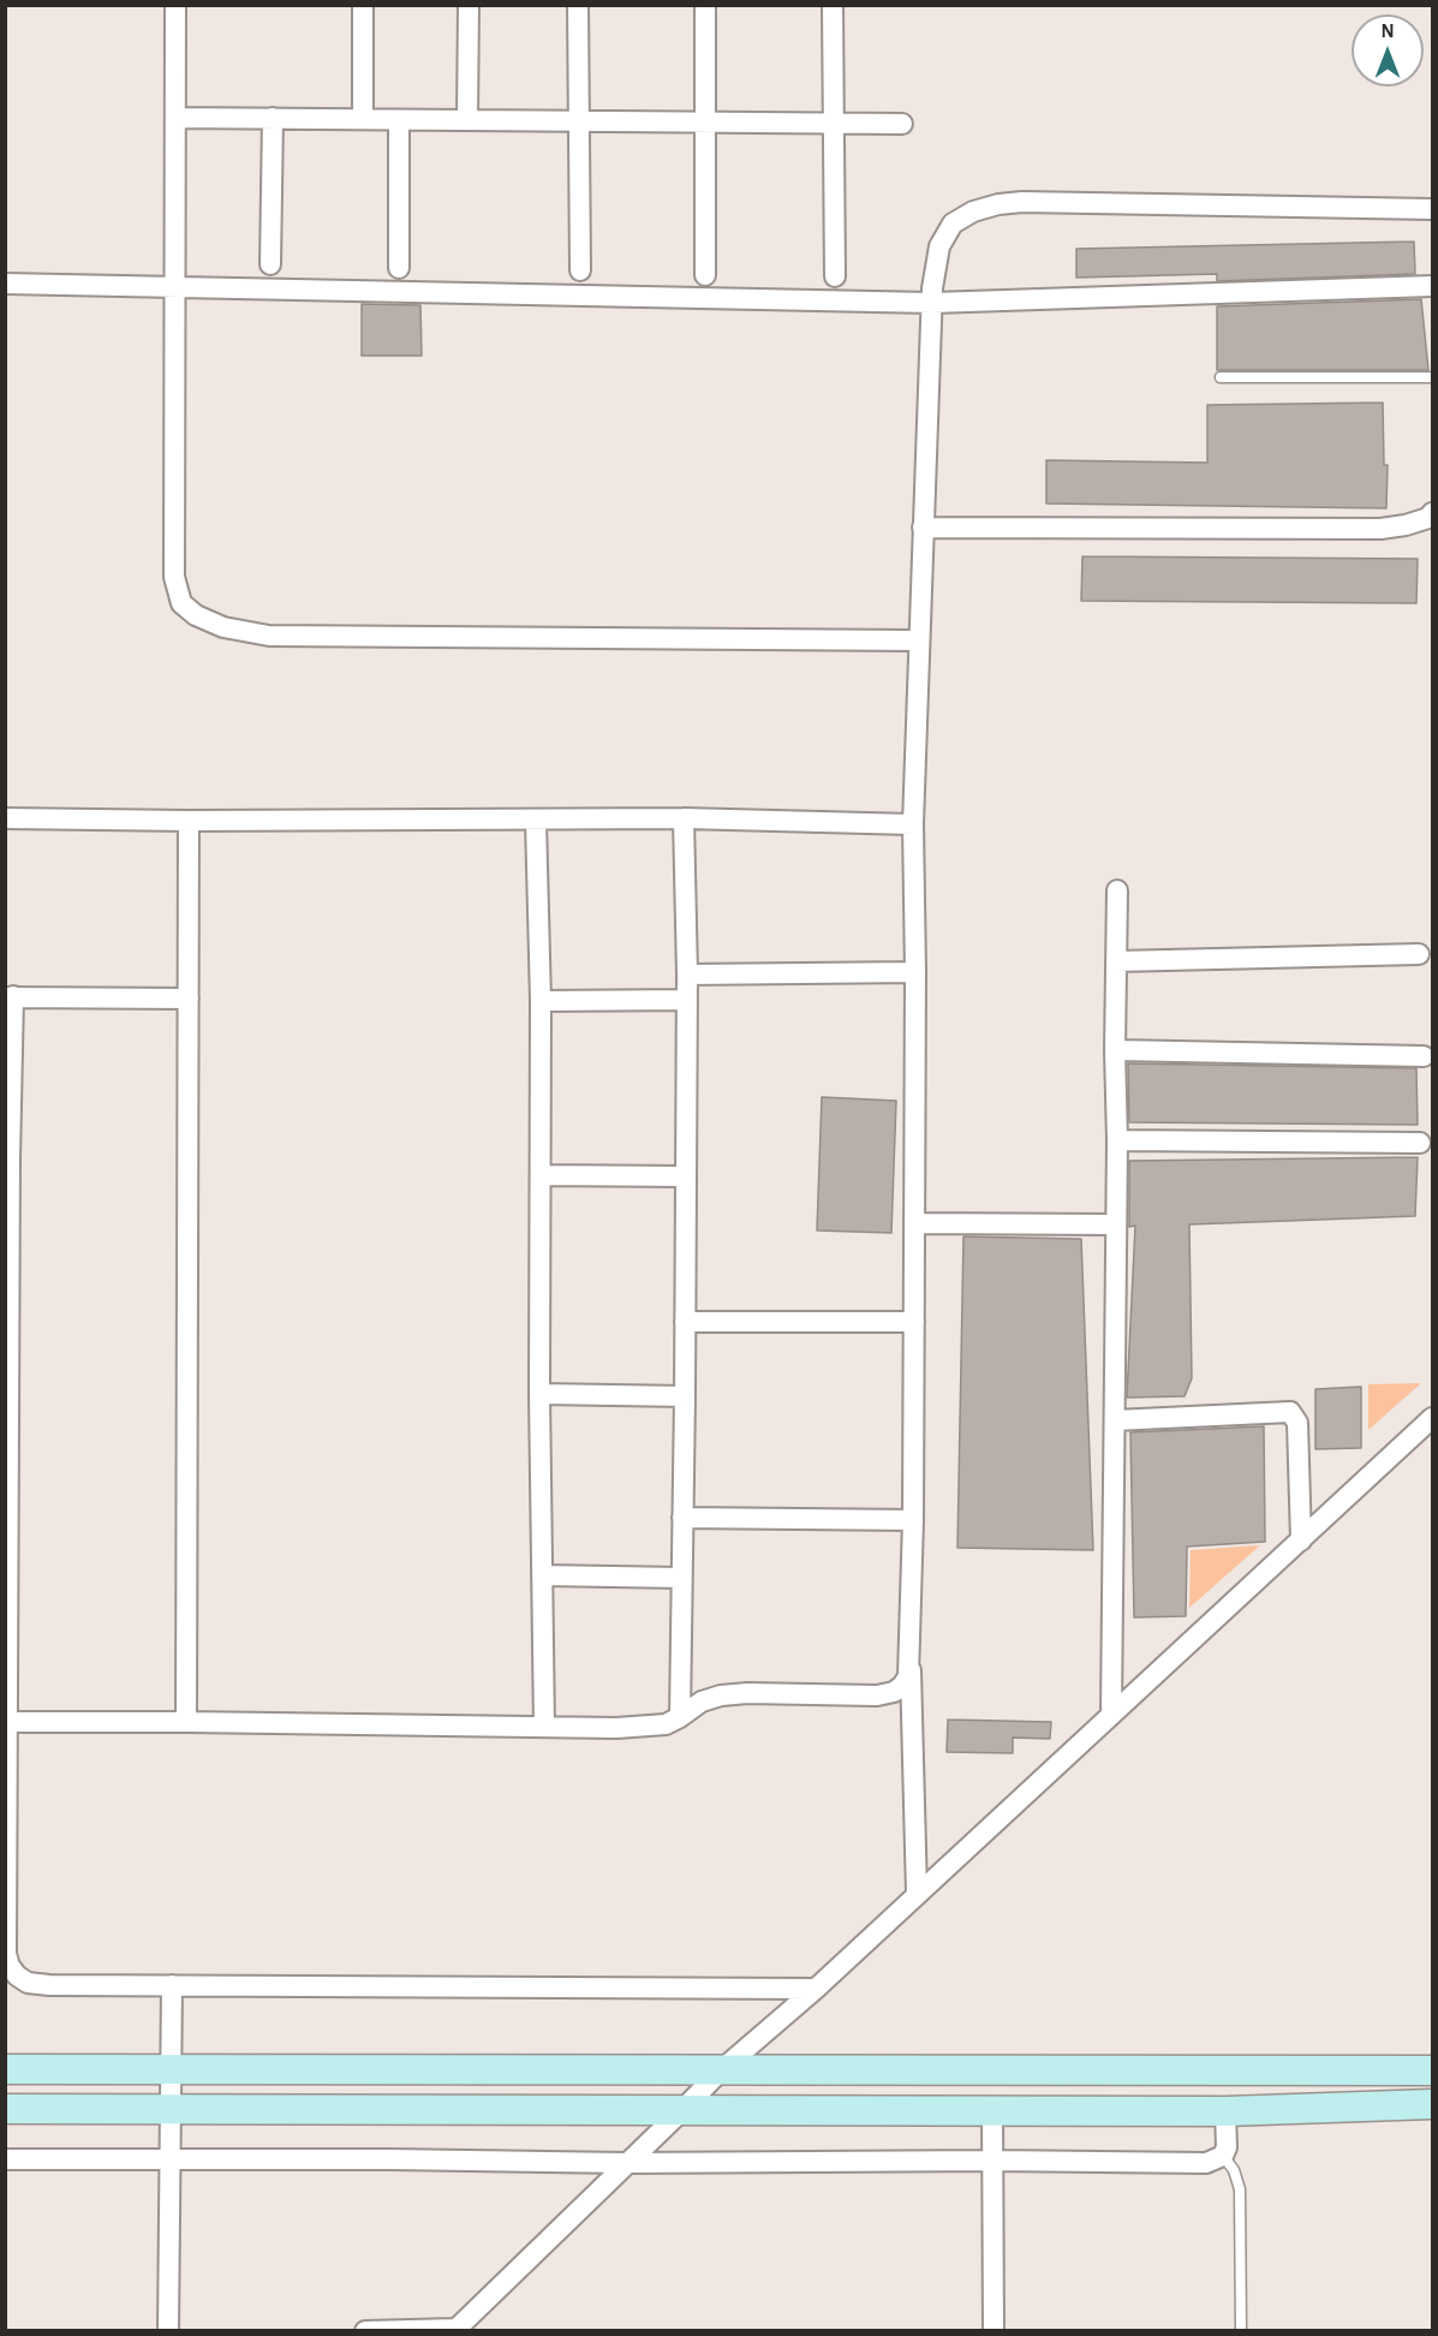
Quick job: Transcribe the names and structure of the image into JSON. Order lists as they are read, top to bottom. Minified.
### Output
{"north":"top"}
